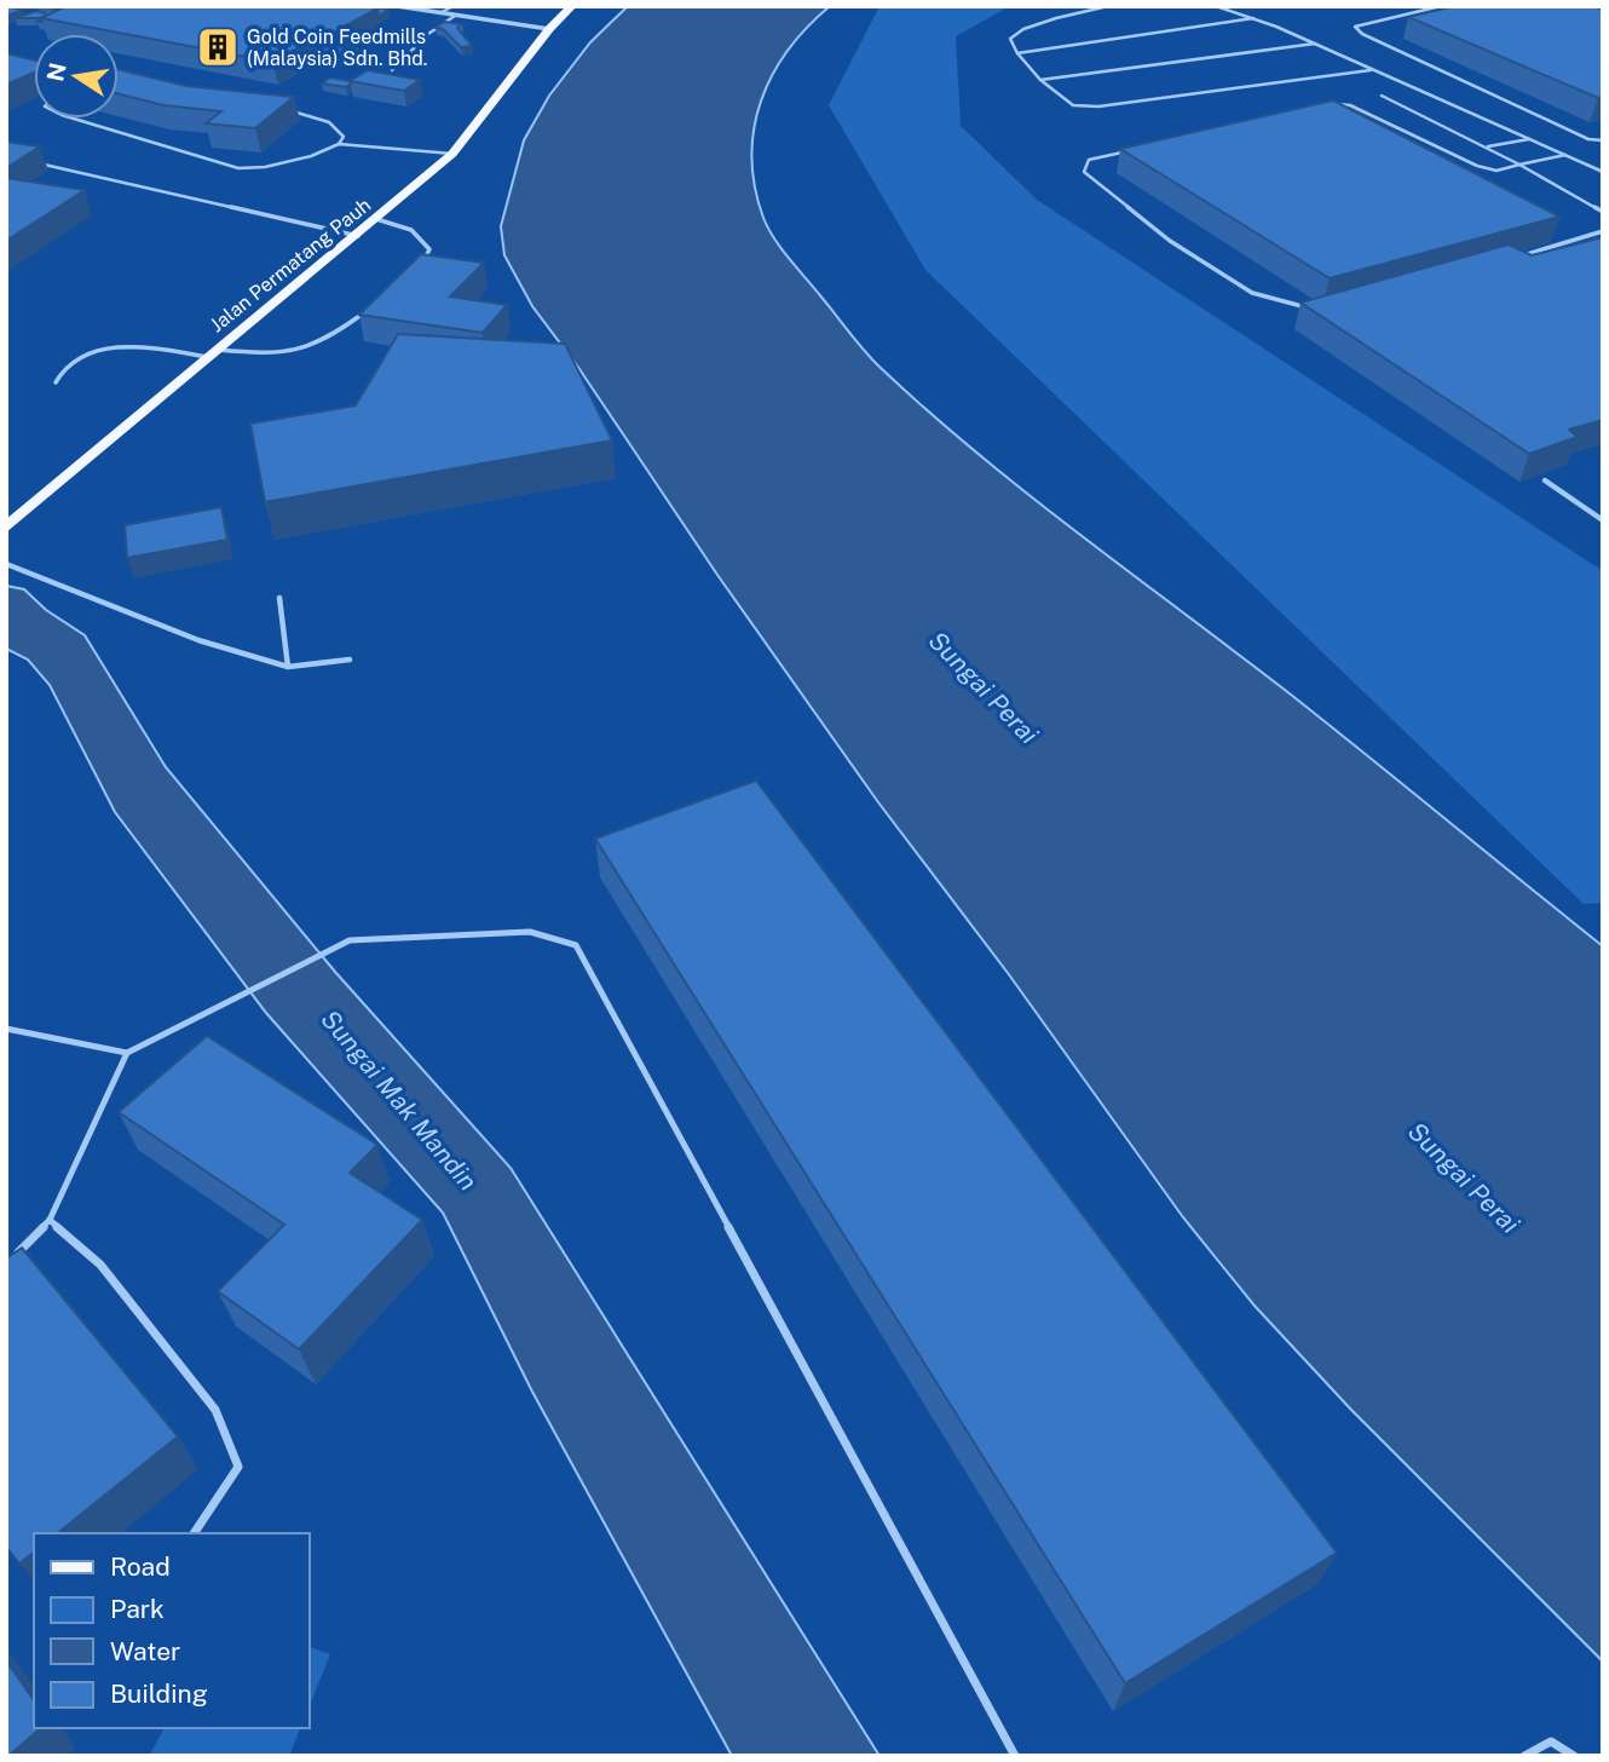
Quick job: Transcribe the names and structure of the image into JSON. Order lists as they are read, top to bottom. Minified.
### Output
{"streets":{"main road":["Jalan Permatang Pauh"]},"water":["Sungai Perai","Sungai Mak Mandin"],"places":{"building":["Gold Coin Feedmills (Malaysia) Sdn. Bhd."]},"legend":["Road","Park","Water","Building"],"north":"left"}
